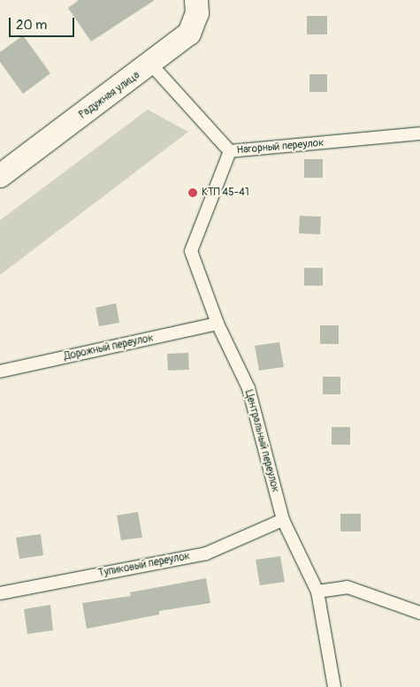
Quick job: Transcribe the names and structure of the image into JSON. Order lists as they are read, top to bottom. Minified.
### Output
{"streets":{"street":["Радужная улица"],"lane":["Нагорный переулок","Дорожный переулок","Центральный переулок","Тупиковый переулок"]},"crossings":[["Радужная улица","Нагорный переулок"],["Нагорный переулок","Центральный переулок"],["Дорожный переулок","Центральный переулок"],["Центральный переулок","Тупиковый переулок"]],"places":["КТП 45-41"],"scale_bar":"20 m"}
